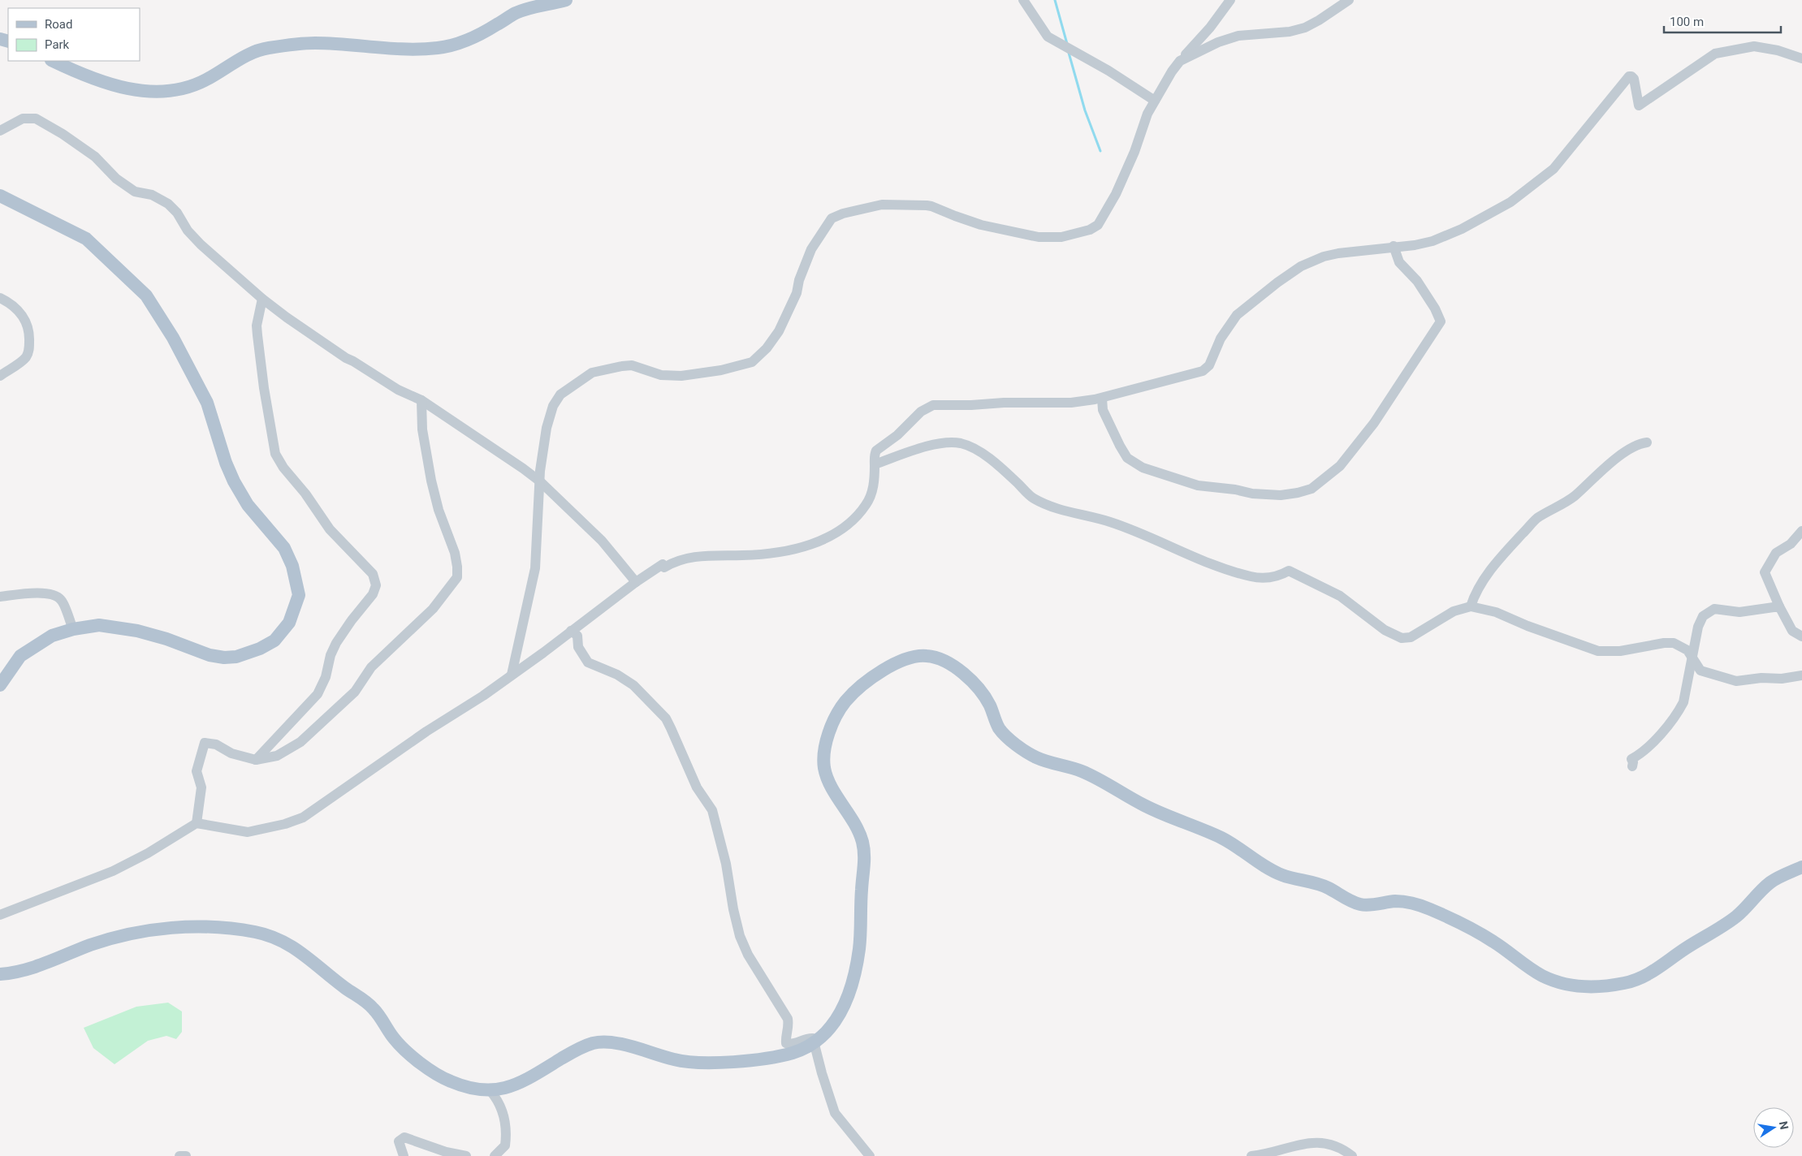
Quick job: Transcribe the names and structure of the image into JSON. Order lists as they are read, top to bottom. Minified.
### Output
{"legend":["Road","Park"],"scale_bar":"100 m","north":"right"}
